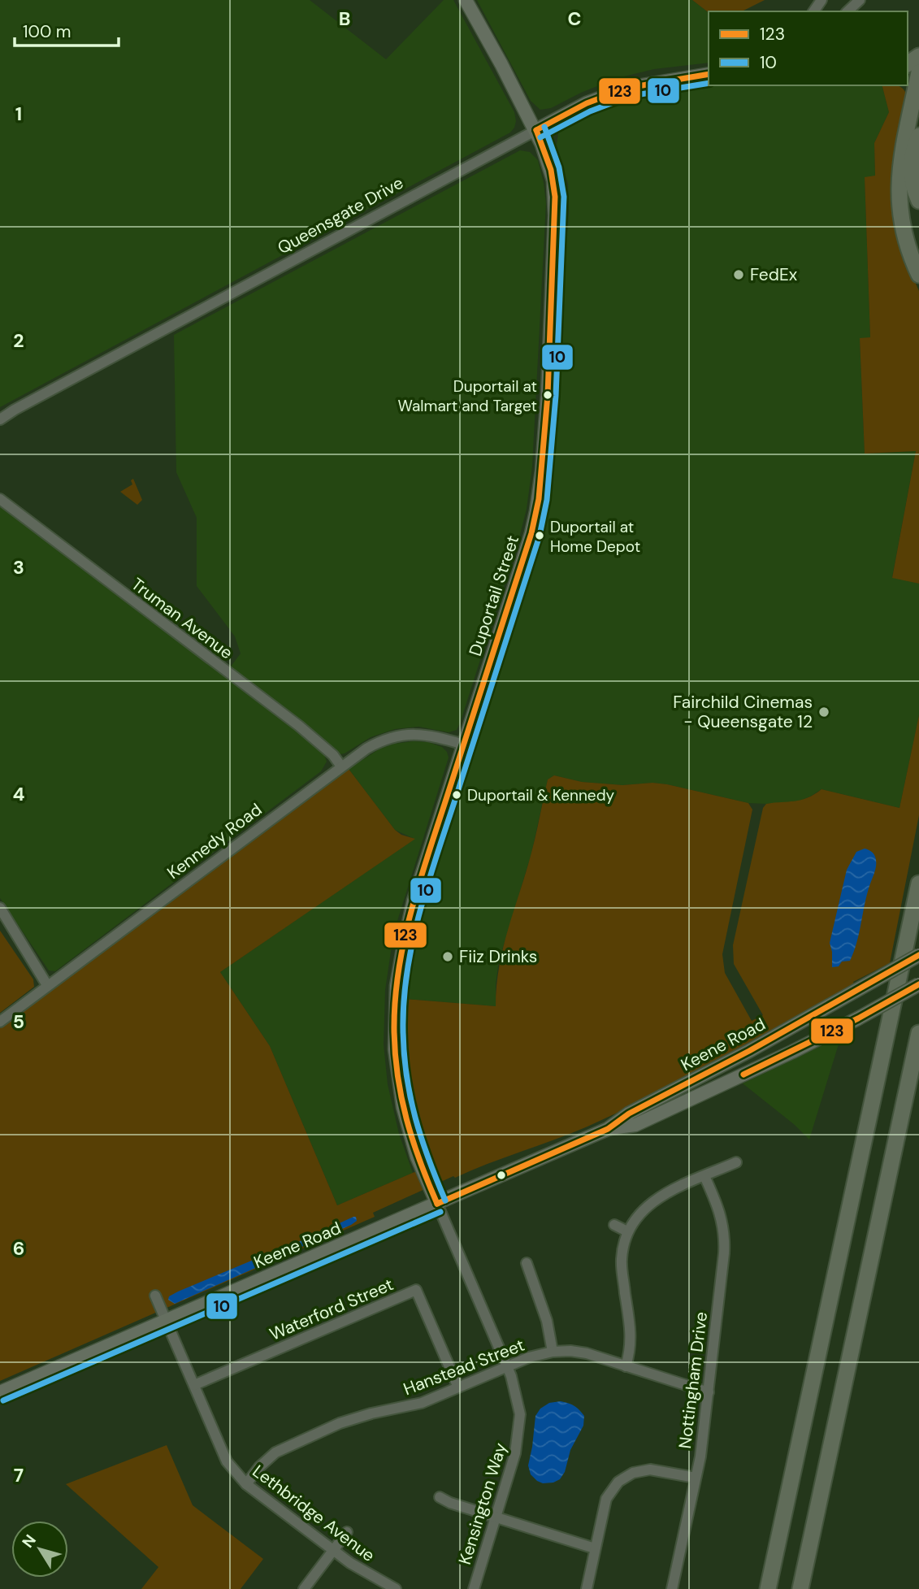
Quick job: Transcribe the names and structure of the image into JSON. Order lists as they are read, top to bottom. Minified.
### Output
{"streets":{"main road":["Queensgate Drive","Duportail Street","Keene Road"],"street":["Truman Avenue","Kennedy Road","Waterford Street","Hanstead Street","Nottingham Drive","Kensington Way","Lethbridge Avenue"]},"crossings":[["Queensgate Drive","Duportail Street"],["Duportail Street","Kennedy Road"],["Duportail Street","Keene Road"],["Duportail Street","Kensington Way"],["Truman Avenue","Kennedy Road"],["Keene Road","Kensington Way"],["Keene Road","Lethbridge Avenue"],["Waterford Street","Hanstead Street"],["Waterford Street","Lethbridge Avenue"],["Hanstead Street","Nottingham Drive"],["Hanstead Street","Kensington Way"],["Hanstead Street","Lethbridge Avenue"]],"places":["FedEx","Duportail at Walmart and Target","Duportail at Home Depot","Fairchild Cinemas - Queensgate 12","Duportail & Kennedy","Fiiz Drinks"],"lines":["transit line 123","transit line 10"],"legend":["123","10"],"scale_bar":"100 m","north":"top left","grid":{"columns":["B","C"],"rows":["1","2","3","4","5","6","7"]}}
